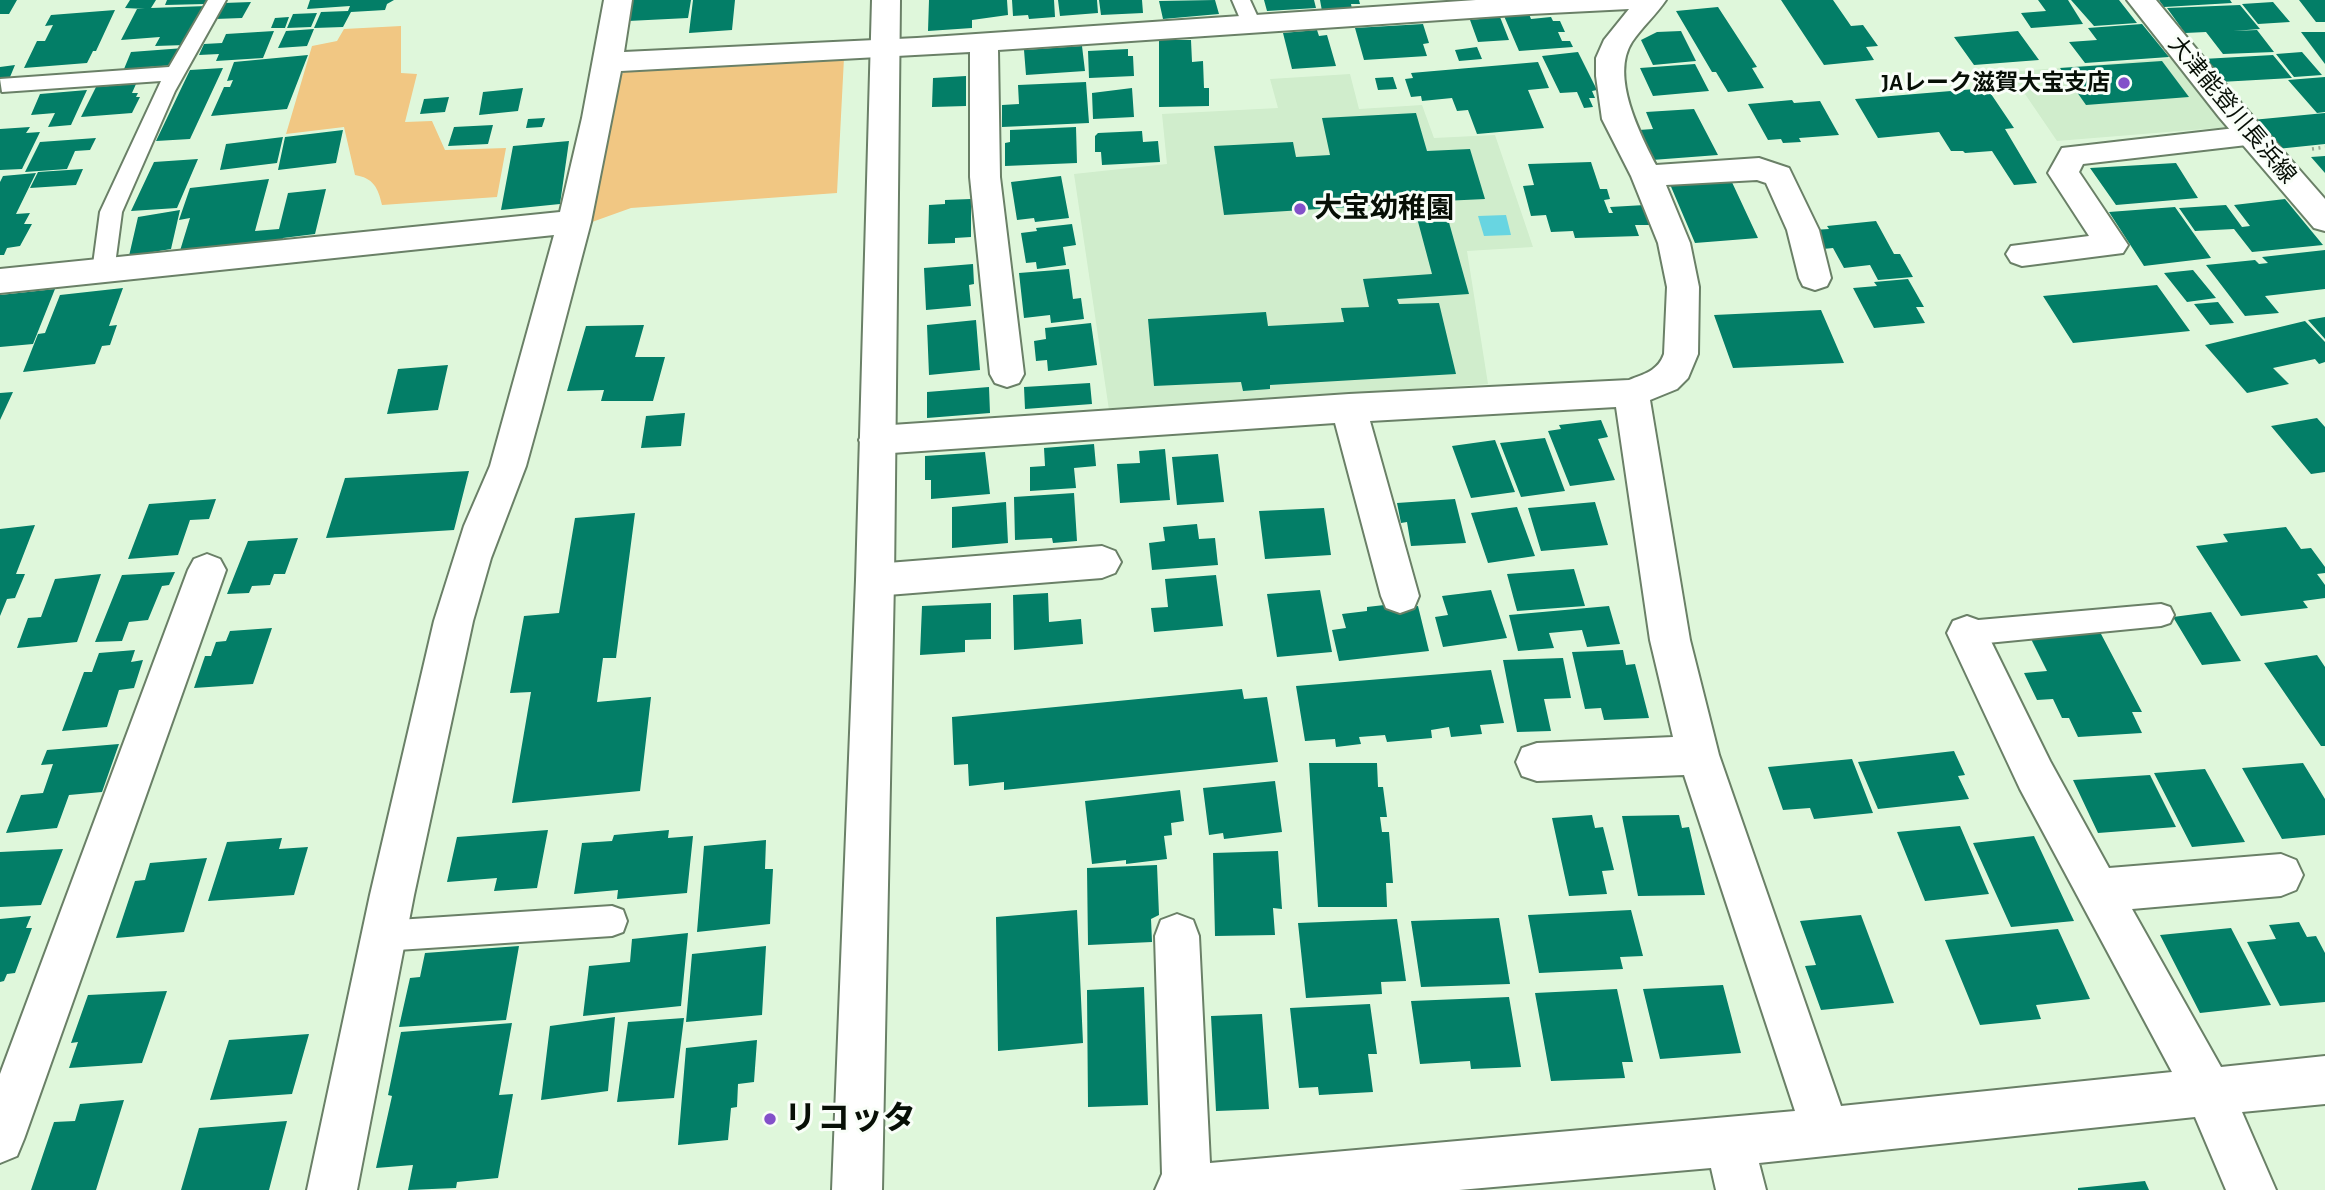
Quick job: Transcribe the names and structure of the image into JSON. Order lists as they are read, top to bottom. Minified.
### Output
{"streets":{"street":["大津能登川長浜線"]},"places":["JAレーク滋賀大宝支店","大宝幼稚園","リコッタ"]}
